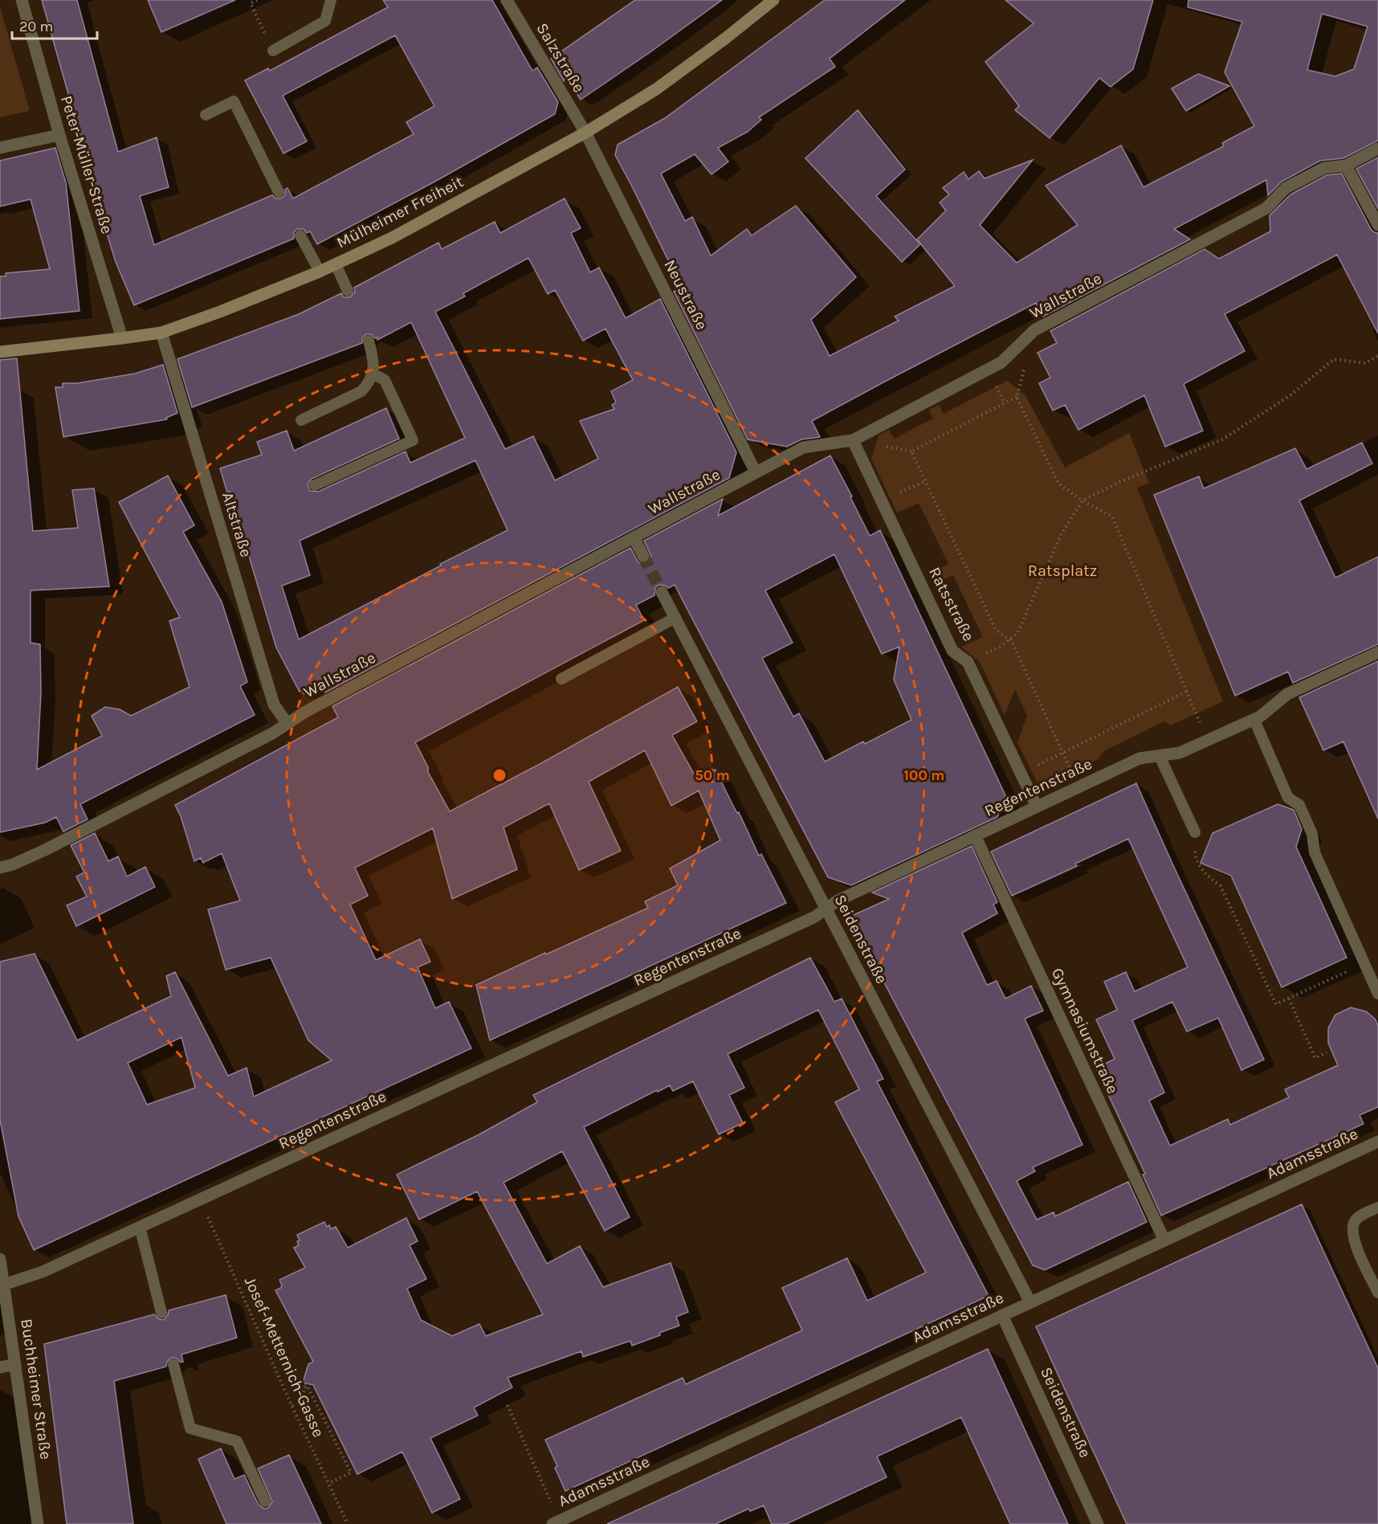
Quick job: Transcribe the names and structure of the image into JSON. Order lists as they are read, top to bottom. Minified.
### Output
{"streets":{"street":["Salzstraße","Peter-Müller-Straße","Mülheimer Freiheit","Neustraße","Wallstraße","Altstraße","Ratsstraße","Regentenstraße","Seidenstraße","Gymnasiumstraße","Adamsstraße","Buchheimer Straße"],"path":["Josef-Metternich-Gasse"]},"crossings":[["Salzstraße","Mülheimer Freiheit"],["Salzstraße","Neustraße"],["Peter-Müller-Straße","Mülheimer Freiheit"],["Mülheimer Freiheit","Neustraße"],["Mülheimer Freiheit","Altstraße"],["Neustraße","Wallstraße"],["Wallstraße","Altstraße"],["Wallstraße","Ratsstraße"],["Ratsstraße","Regentenstraße"],["Regentenstraße","Seidenstraße"],["Regentenstraße","Gymnasiumstraße"],["Regentenstraße","Josef-Metternich-Gasse"],["Regentenstraße","Buchheimer Straße"],["Seidenstraße","Adamsstraße"],["Gymnasiumstraße","Adamsstraße"]],"parks":["Ratsplatz"],"scale_bar":"20 m","rings":["50 m","100 m"]}
